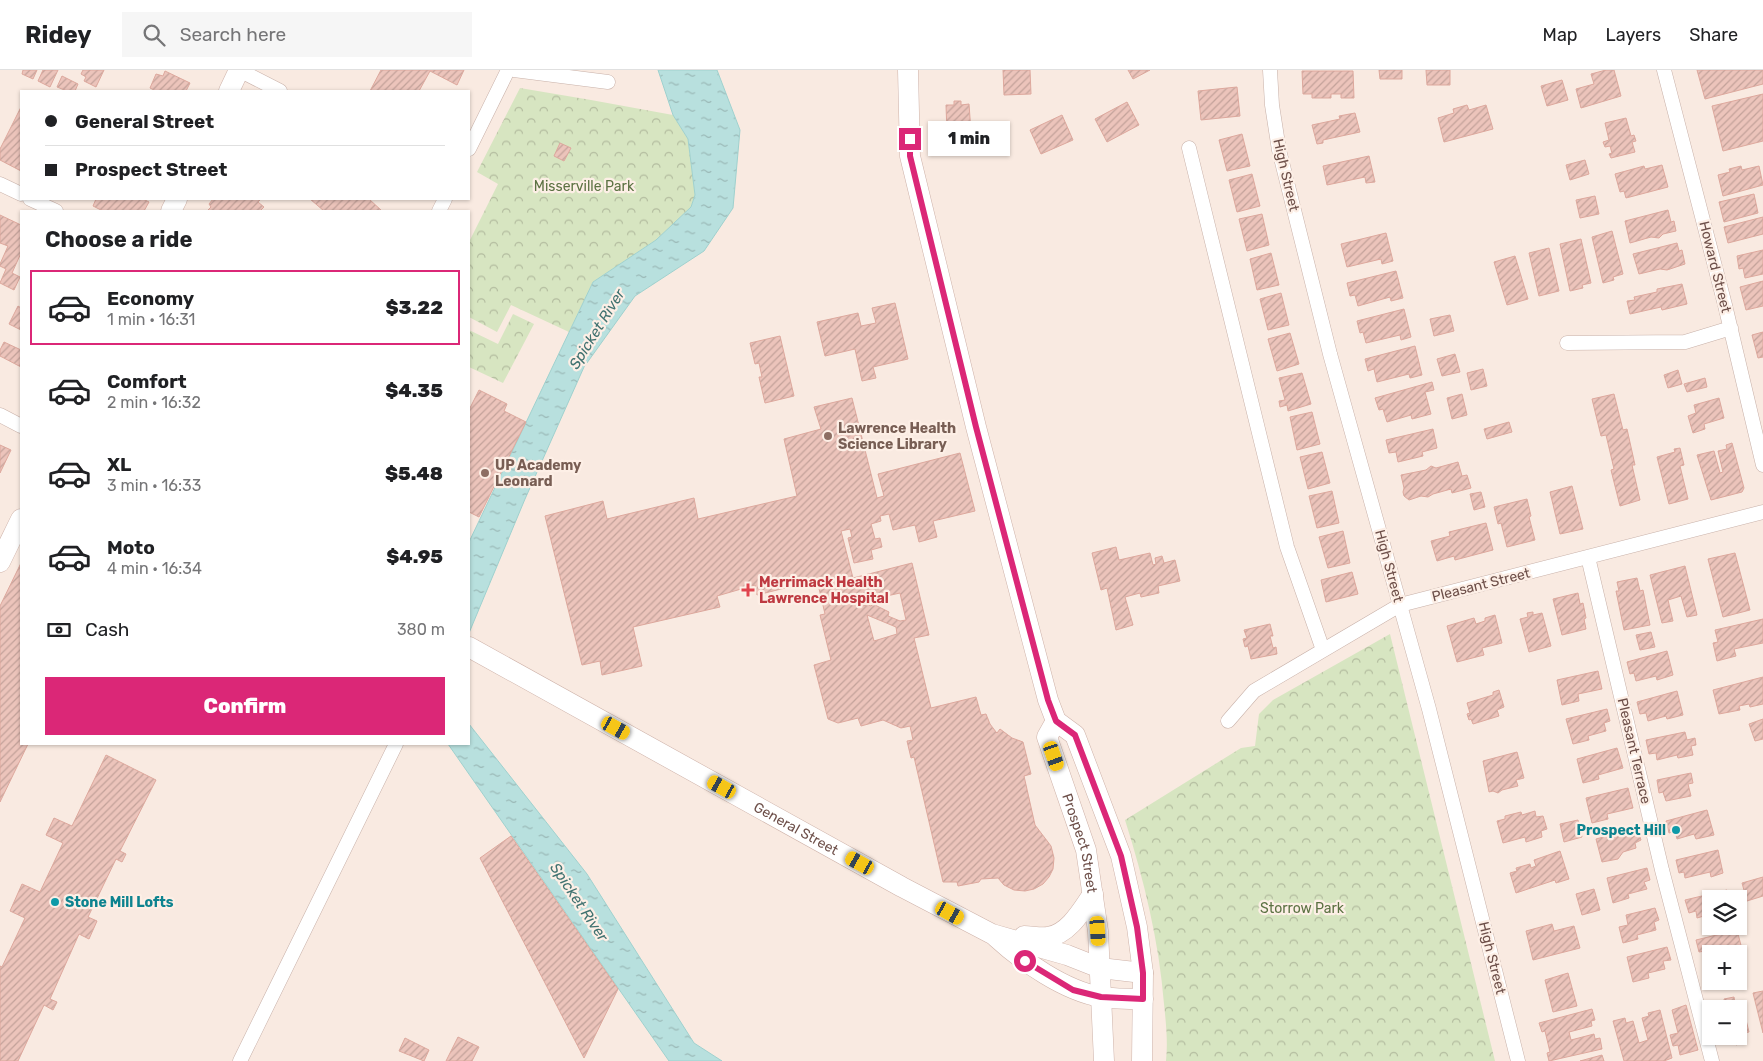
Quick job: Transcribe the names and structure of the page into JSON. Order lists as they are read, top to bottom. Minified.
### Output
{"streets":{"main road":["General Street","Prospect Street"],"street":["High Street","Howard Street","Pleasant Street","Pleasant Terrace"]},"crossings":[["High Street","Pleasant Street"],["Pleasant Street","Pleasant Terrace"],["General Street","Prospect Street"]],"water":["Spicket River"],"parks":["Misserville Park","Storrow Park"],"places":{"other":["Lawrence Health Science Library","UP Academy Leonard","Prospect Hill","Stone Mill Lofts"],"health":["Merrimack Health Lawrence Hospital"]},"page":{"header":"Ridey","search":"Search here","nav":["Map","Layers","Share"],"banner":["General Street","Prospect Street"],"bubble":"1 min","heading":"Choose a ride","list":[{"name":"Economy","note":"1 min · 16:31","value":"$3.22"},{"name":"Comfort","note":"2 min · 16:32","value":"$4.35"},{"name":"XL","note":"3 min · 16:33","value":"$5.48"},{"name":"Moto","note":"4 min · 16:34","value":"$4.95"}],"pay":["Cash","380 m"],"buttons":"Confirm","map_buttons":["+","−"]}}
